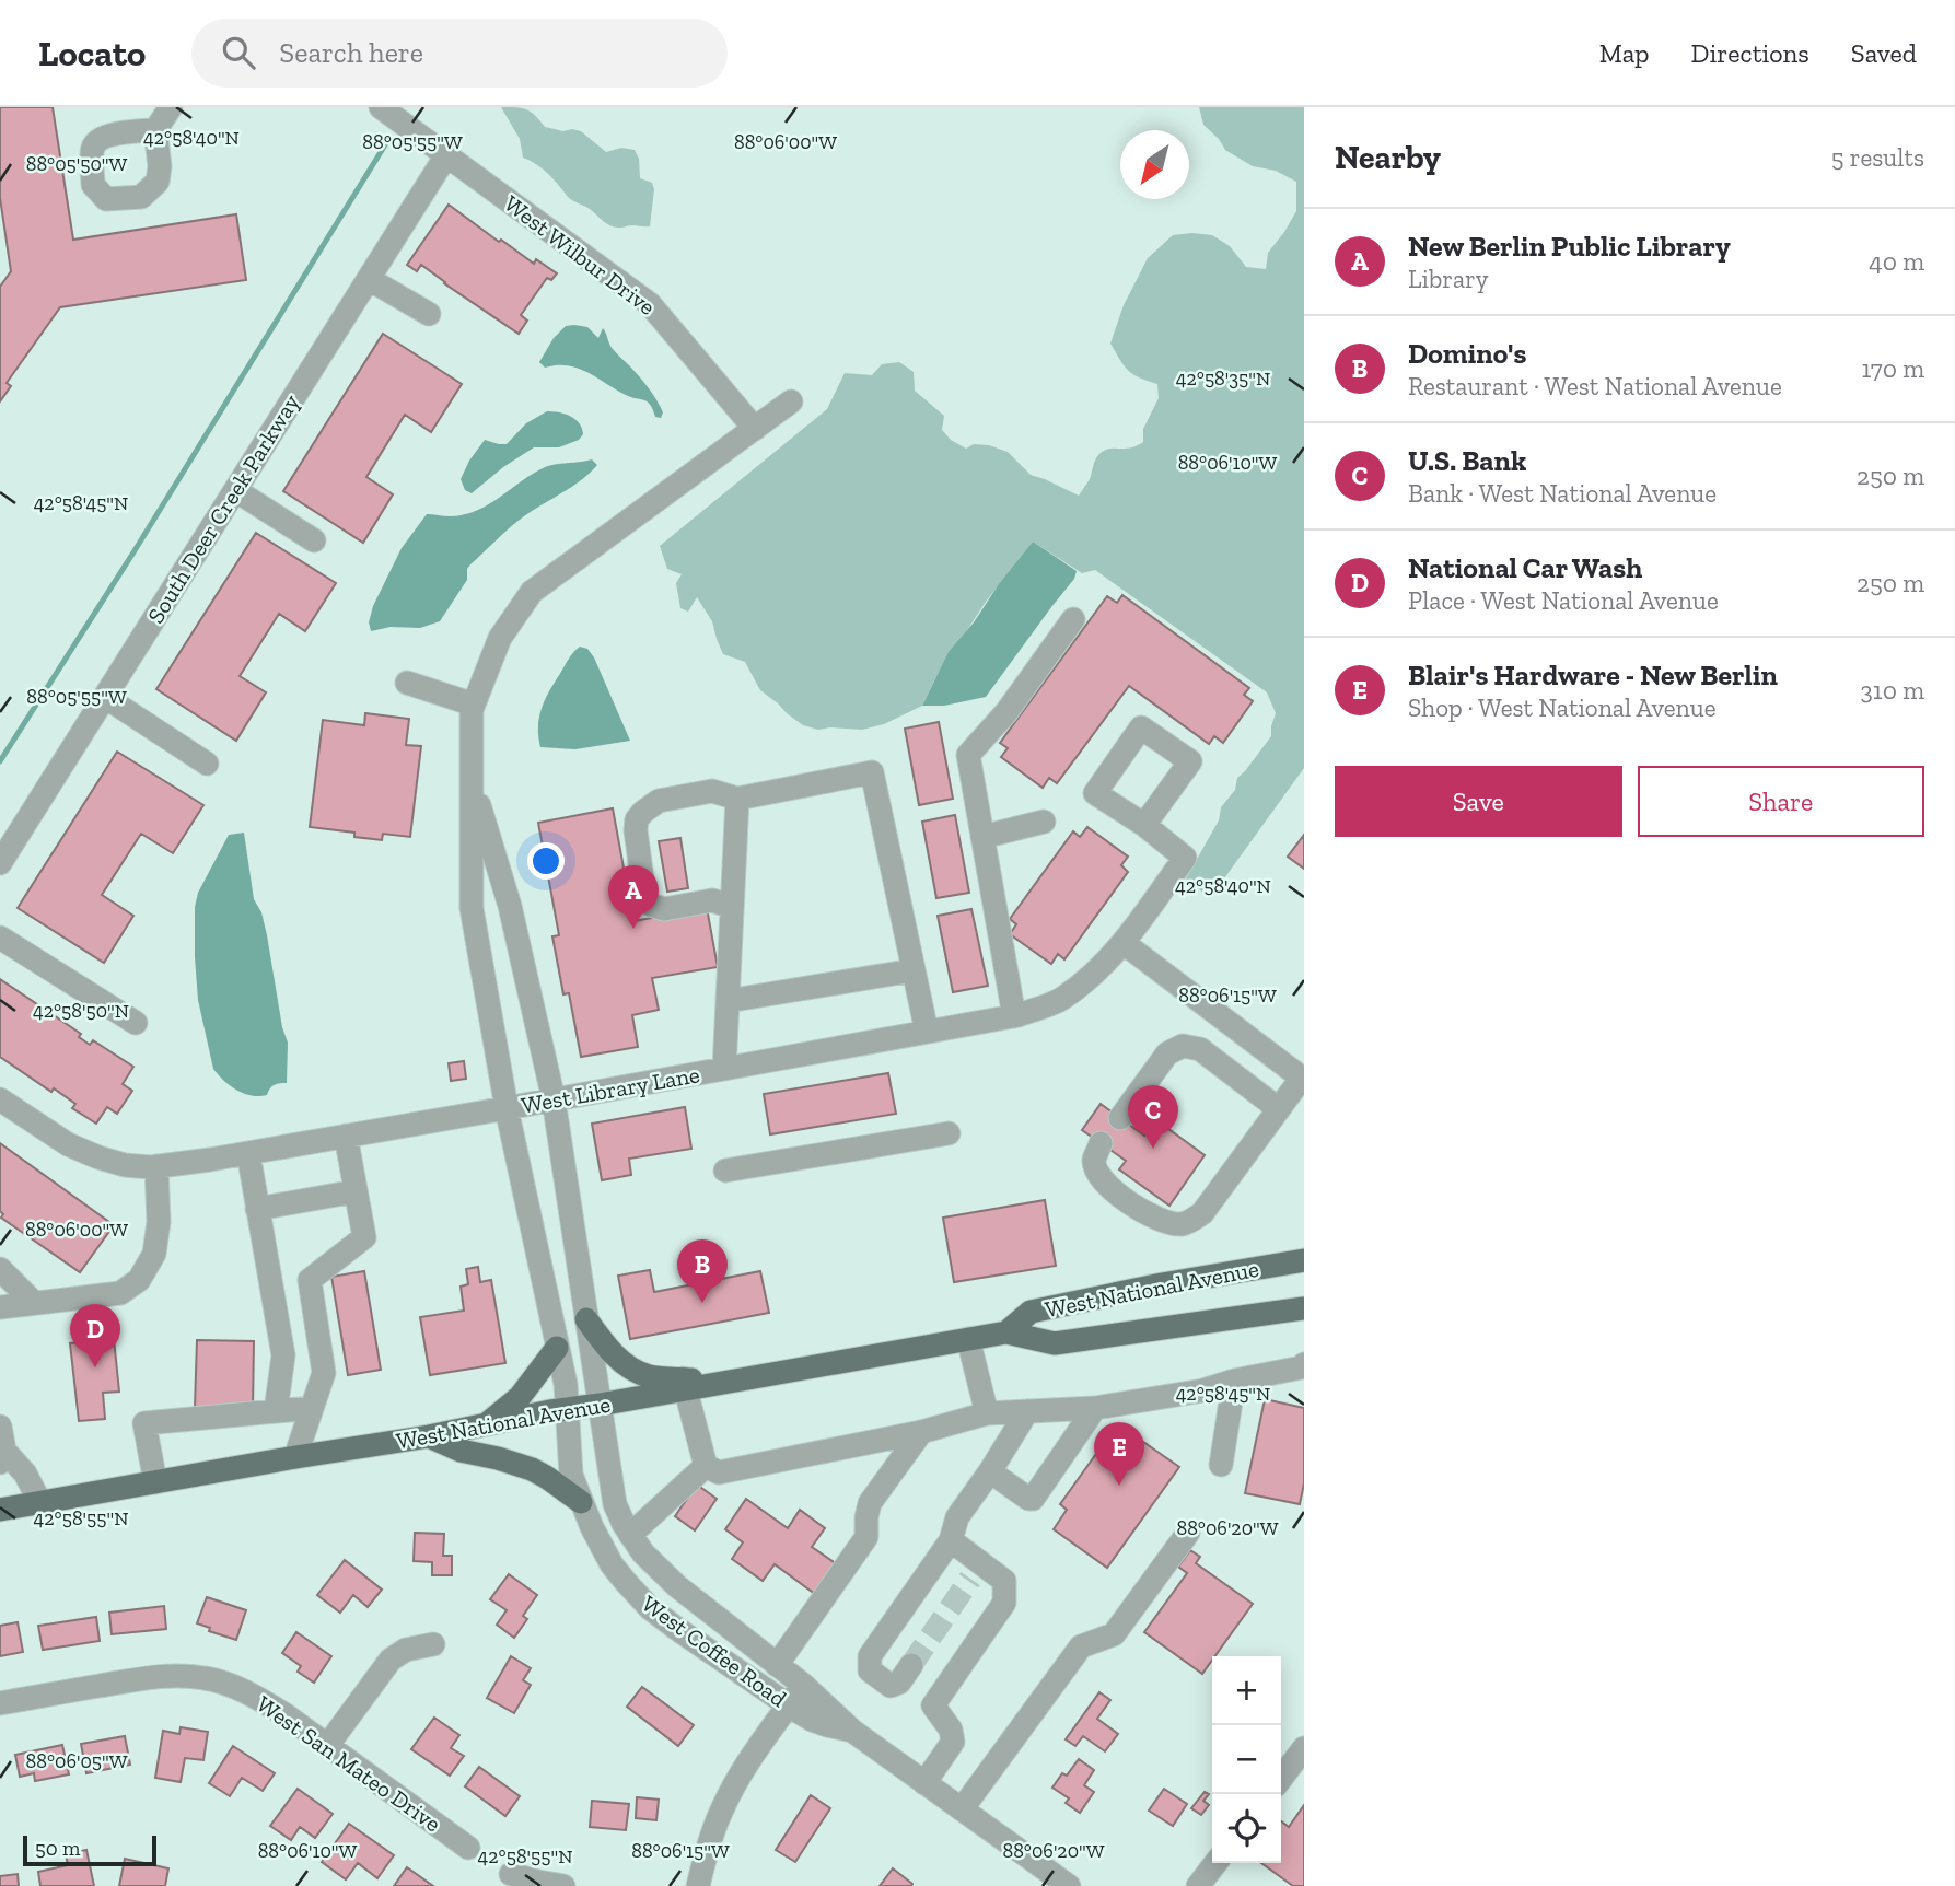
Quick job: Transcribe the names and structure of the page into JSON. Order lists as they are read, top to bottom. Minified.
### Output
{"streets":{"main road":["West National Avenue"],"street":["West Wilbur Drive","South Deer Creek Parkway","West Library Lane","West Coffee Road","West San Mateo Drive"]},"crossings":[["West Wilbur Drive","South Deer Creek Parkway"],["West Wilbur Drive","West Coffee Road"],["West Library Lane","West Coffee Road"],["West National Avenue","West Coffee Road"]],"scale_bar":"50 m","north":"bottom left","page":{"header":"Locato","search":"Search here","nav":["Map","Directions","Saved"],"heading":["Nearby","5 results"],"list":[{"mark":"A","name":"New Berlin Public Library","note":"Library","value":"40 m"},{"mark":"B","name":"Domino's","note":"Restaurant · West National Avenue","value":"170 m"},{"mark":"C","name":"U.S. Bank","note":"Bank · West National Avenue","value":"250 m"},{"mark":"D","name":"National Car Wash","note":"Place · West National Avenue","value":"250 m"},{"mark":"E","name":"Blair's Hardware - New Berlin","note":"Shop · West National Avenue","value":"310 m"}],"buttons":["Save","Share"],"pins":["A","C","B","D","E"],"map_buttons":["+","−"],"scale":"50 m"},"coordinates":["42°58'40\"N","88°05'55\"W","88°06'00\"W","88°05'50\"W","42°58'35\"N","88°06'10\"W","42°58'45\"N","88°06'15\"W","42°58'50\"N","42°58'55\"N","88°06'20\"W","88°06'05\"W"]}
